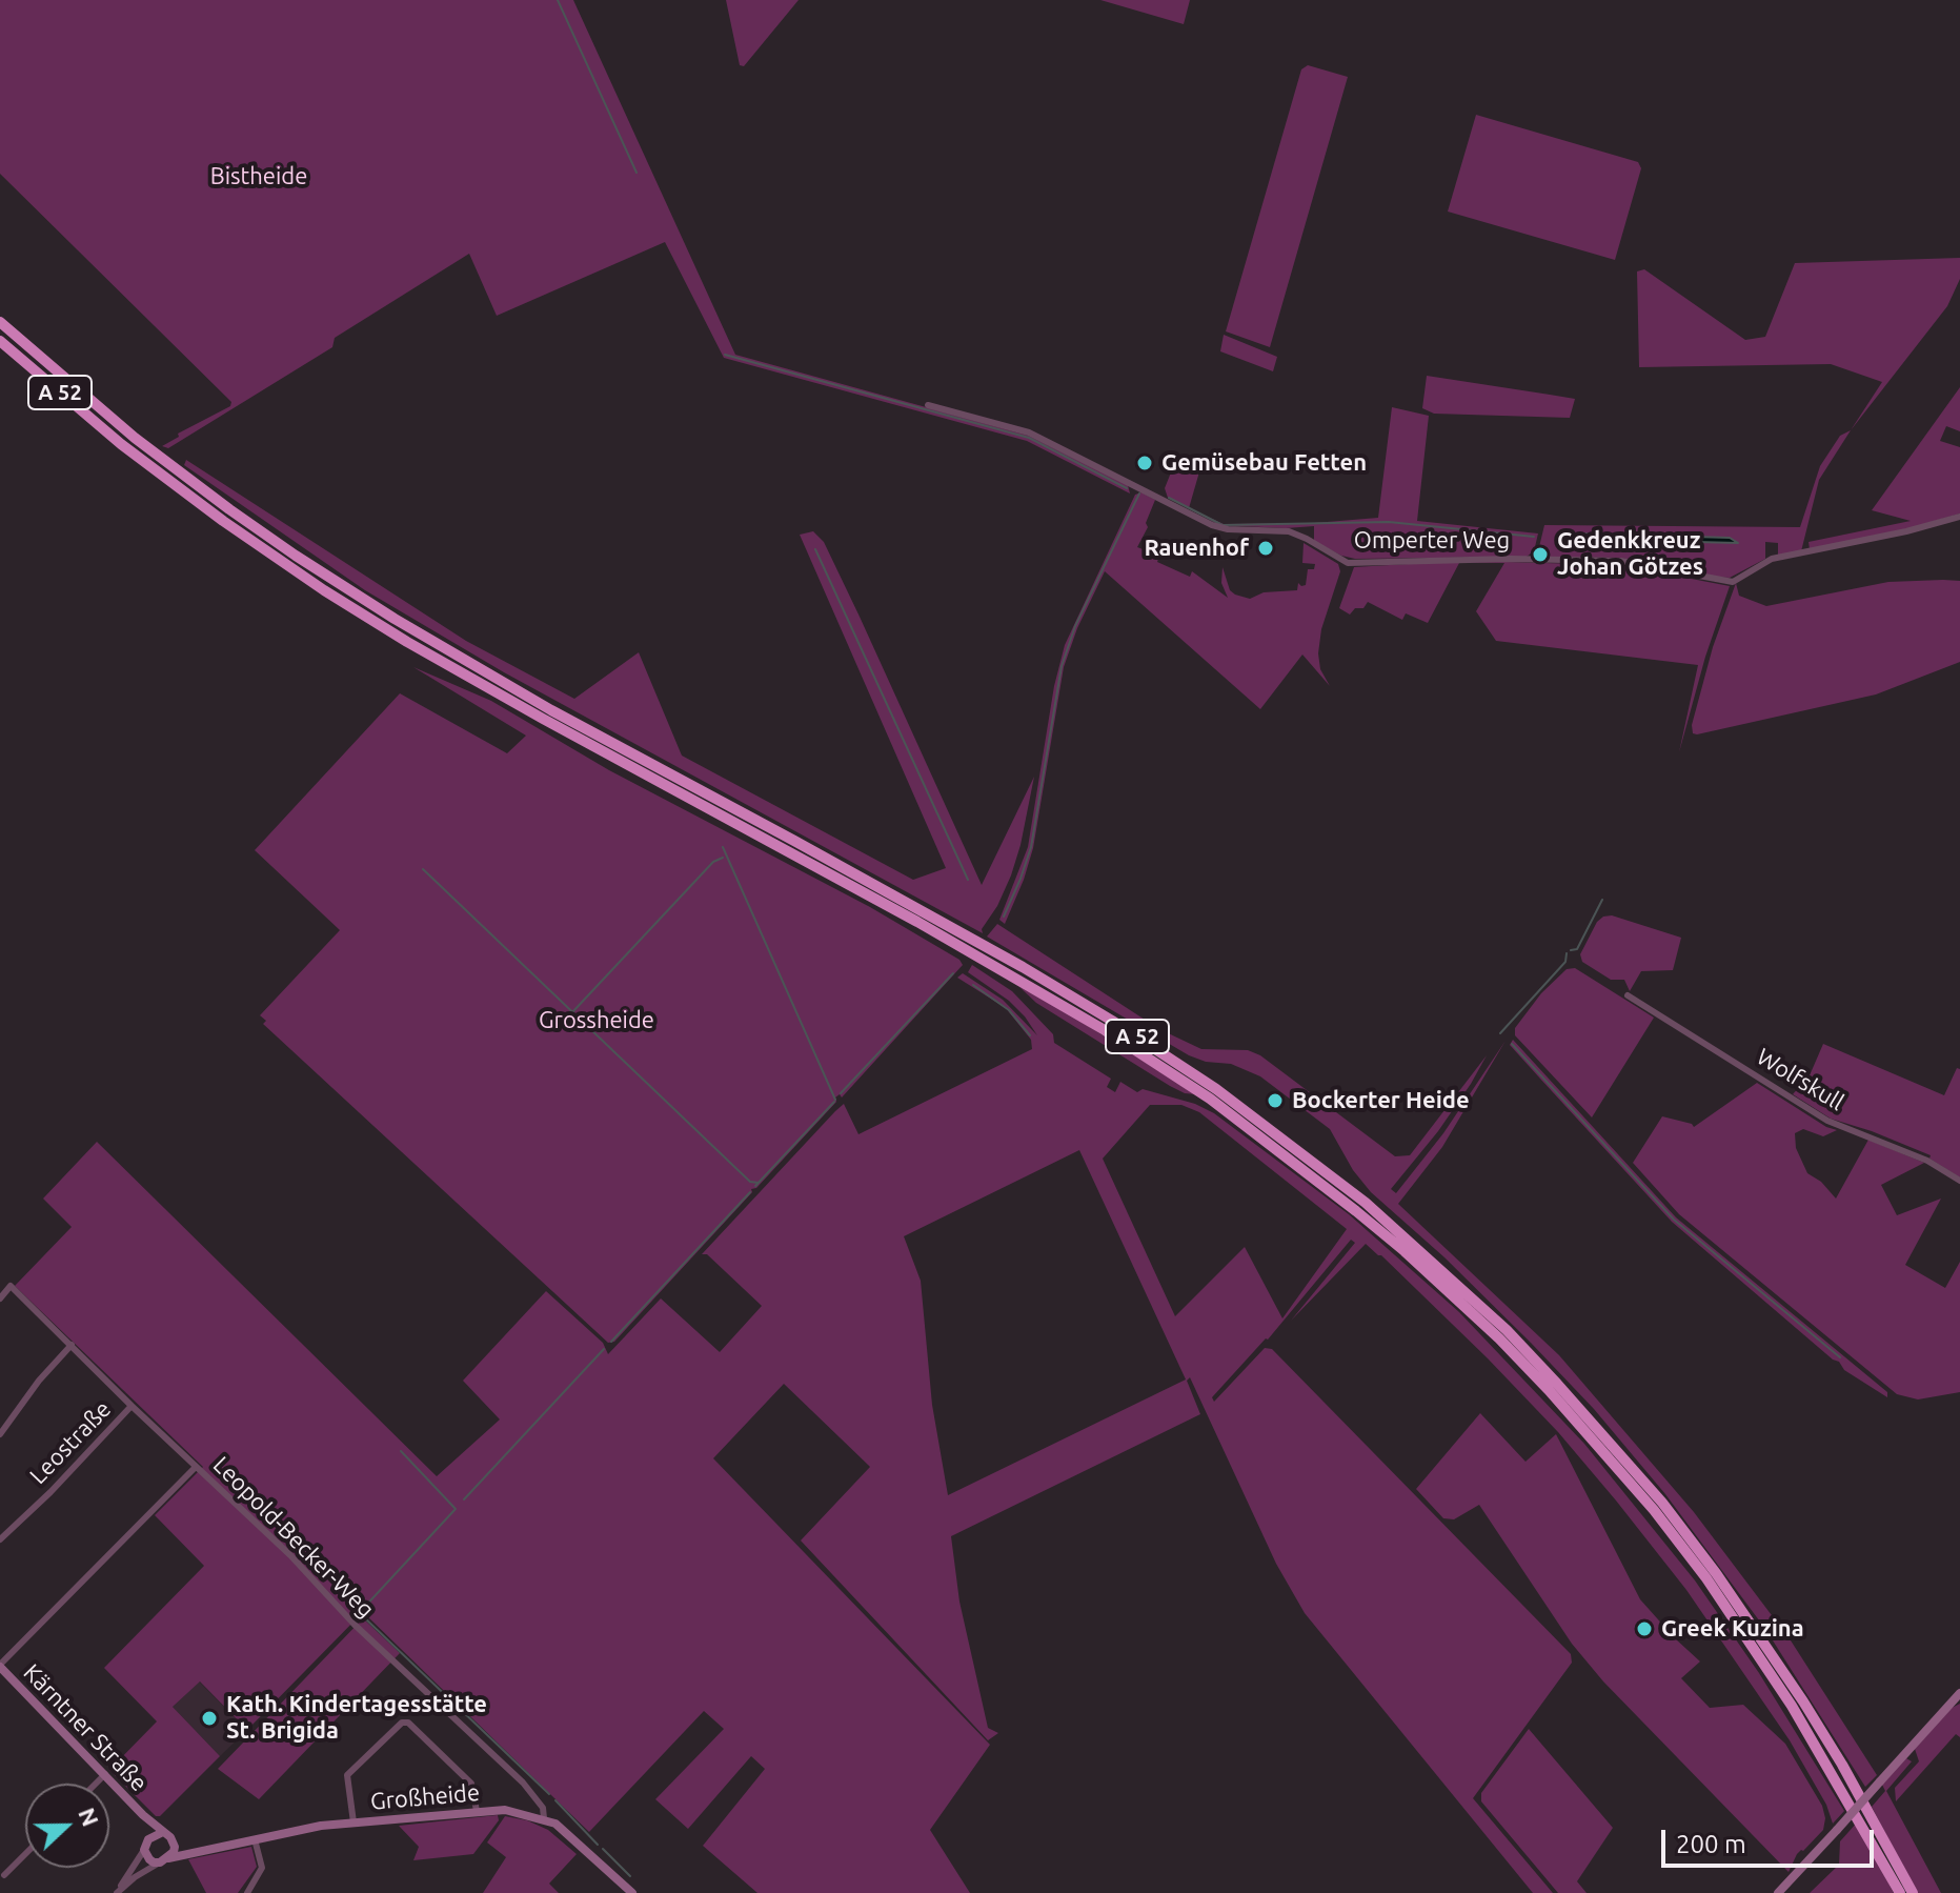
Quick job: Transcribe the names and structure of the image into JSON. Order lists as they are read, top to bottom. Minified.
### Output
{"streets":{"highway":["A 52"],"street":["Omperter Weg","Wolfskull","Leostraße","Leopold-Becker-Weg","Kärntner Straße","Großheide"]},"crossings":[["Leostraße","Leopold-Becker-Weg"],["Leopold-Becker-Weg","Großheide"],["Kärntner Straße","Großheide"]],"parks":["Bistheide","Grossheide"],"places":["Gemüsebau Fetten","Rauenhof","Gedenkkreuz Johan Götzes","Bockerter Heide","Greek Kuzina","Kath. Kindertagesstätte St. Brigida"],"scale_bar":"200 m","north":"right"}
